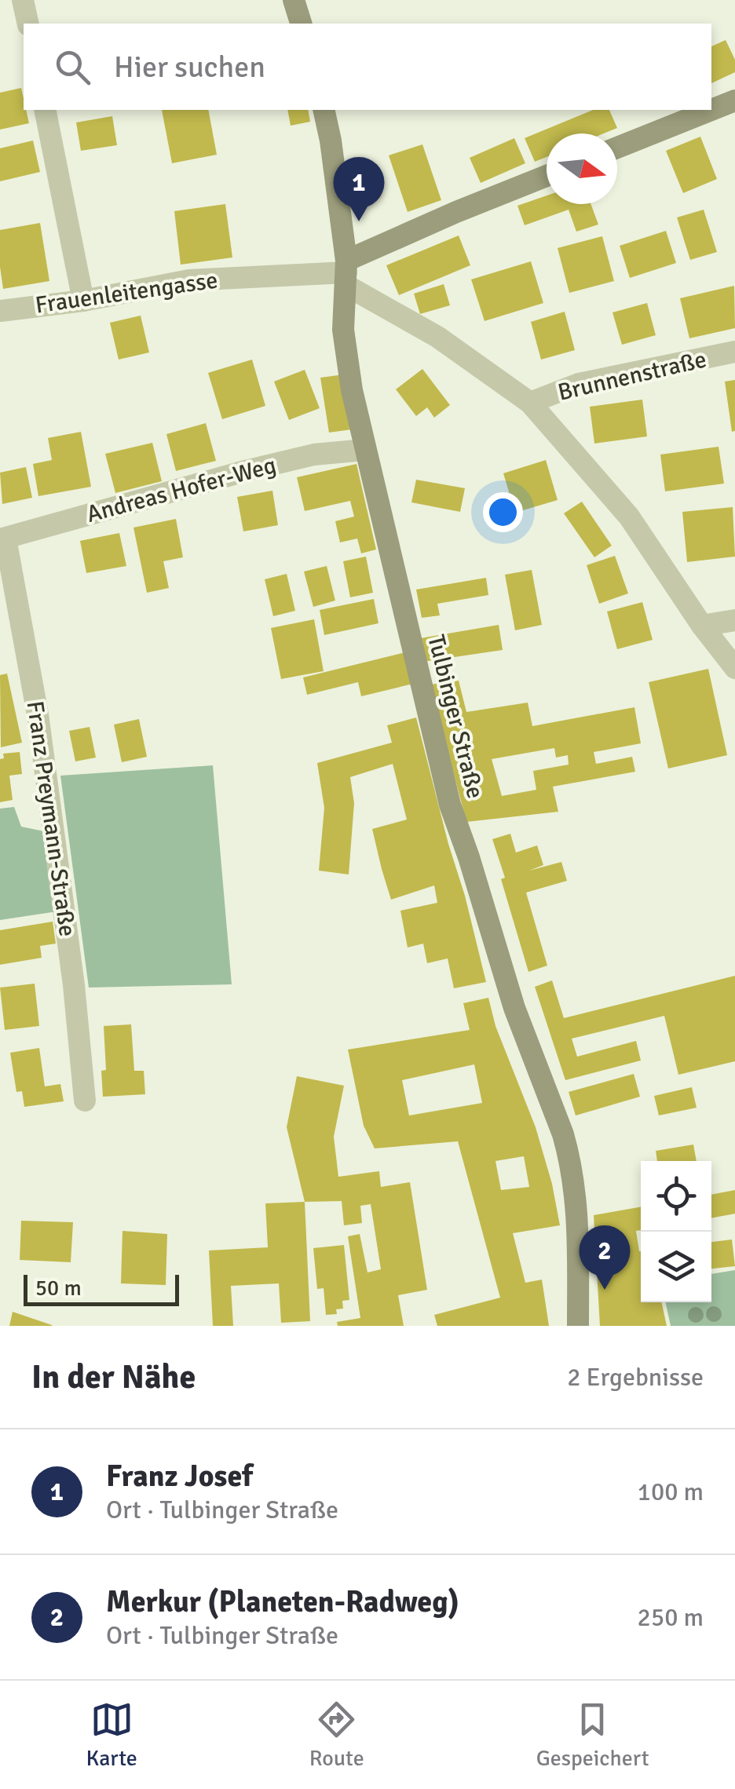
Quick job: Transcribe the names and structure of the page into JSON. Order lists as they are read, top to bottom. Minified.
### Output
{"streets":{"main road":["Tulbinger Straße"],"street":["Frauenleitengasse","Brunnenstraße","Andreas Hofer-Weg","Franz Preymann-Straße"]},"crossings":[["Frauenleitengasse","Tulbinger Straße"],["Andreas Hofer-Weg","Tulbinger Straße"],["Andreas Hofer-Weg","Franz Preymann-Straße"]],"scale_bar":"50 m","north":"right","page":{"search":"Hier suchen","pins":["1","2"],"scale":"50 m","heading":["In der Nähe","2 Ergebnisse"],"list":[{"mark":"1","name":"Franz Josef","note":"Ort · Tulbinger Straße","value":"100 m"},{"mark":"2","name":"Merkur (Planeten-Radweg)","note":"Ort · Tulbinger Straße","value":"250 m"}],"nav":["Karte","Route","Gespeichert"]}}
